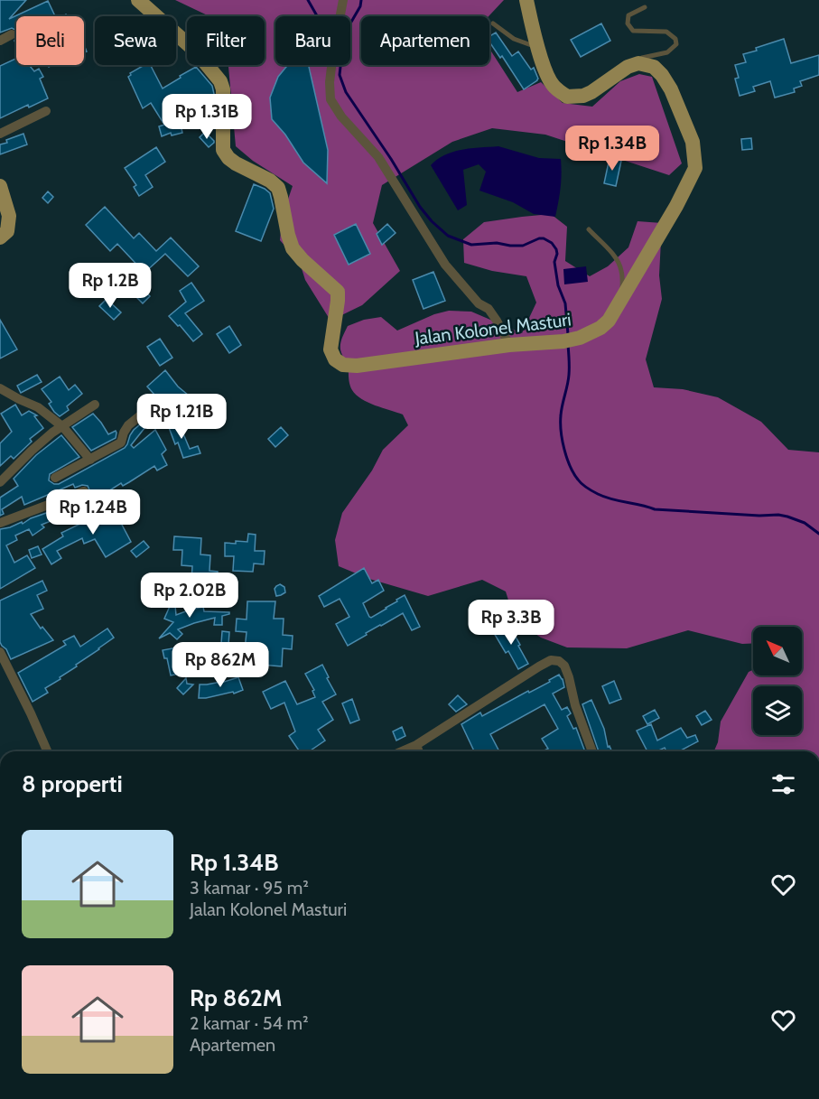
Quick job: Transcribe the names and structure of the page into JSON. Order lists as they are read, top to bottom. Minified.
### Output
{"streets":{"main road":["Jalan Kolonel Masturi"]},"north":"top left","page":{"chip":["Beli","Sewa","Filter","Baru","Apartemen"],"price":["Rp 1.31B","Rp 1.34B","Rp 1.2B","Rp 1.21B","Rp 1.24B","Rp 2.02B","Rp 3.3B","Rp 862M"],"heading":"8 properti","list":[{"name":"Rp 1.34B","note":"3 kamar · 95 m² · Jalan Kolonel Masturi"},{"name":"Rp 862M","note":"2 kamar · 54 m² · Apartemen"}]}}
